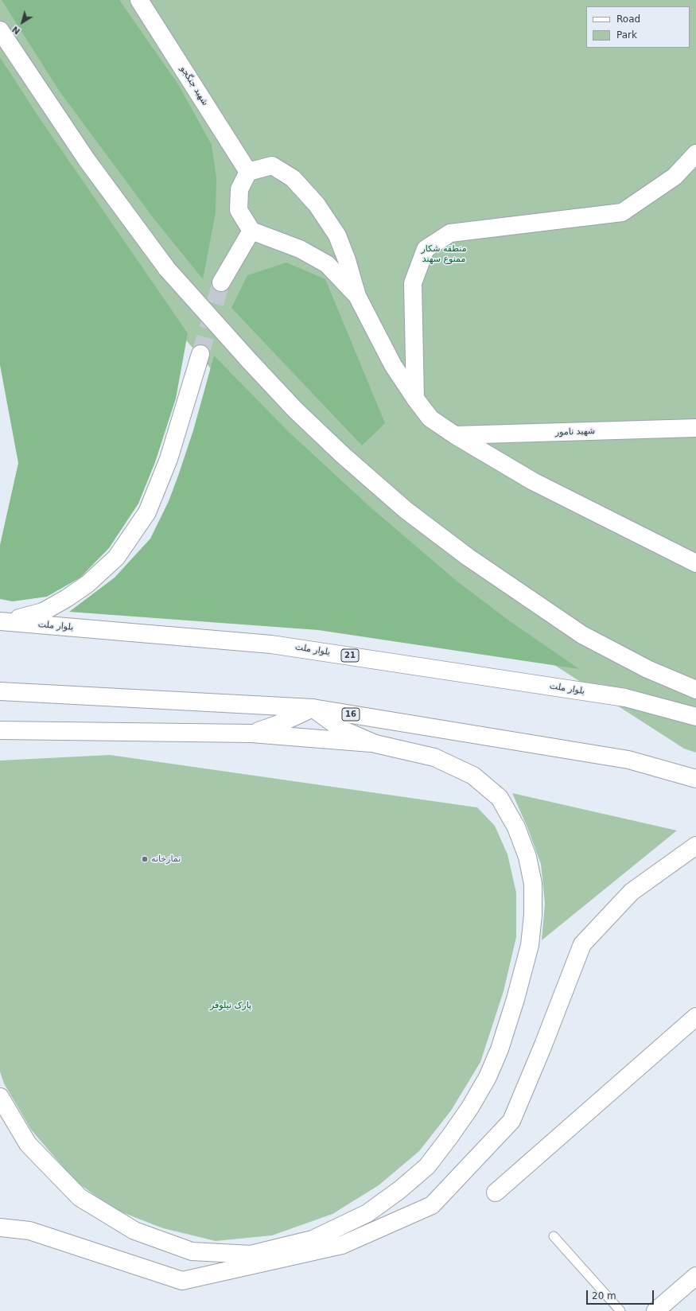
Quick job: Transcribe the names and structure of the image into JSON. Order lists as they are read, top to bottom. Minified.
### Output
{"streets":{"main road":["شهید جنگجو","شهید نامور","بلوار ملت","21","16"]},"parks":["منطقه شکار ممنوع سهند","پارک نیلوفر"],"places":["نمازخانه"],"legend":["Road","Park"],"scale_bar":"20 m","north":"bottom left"}
